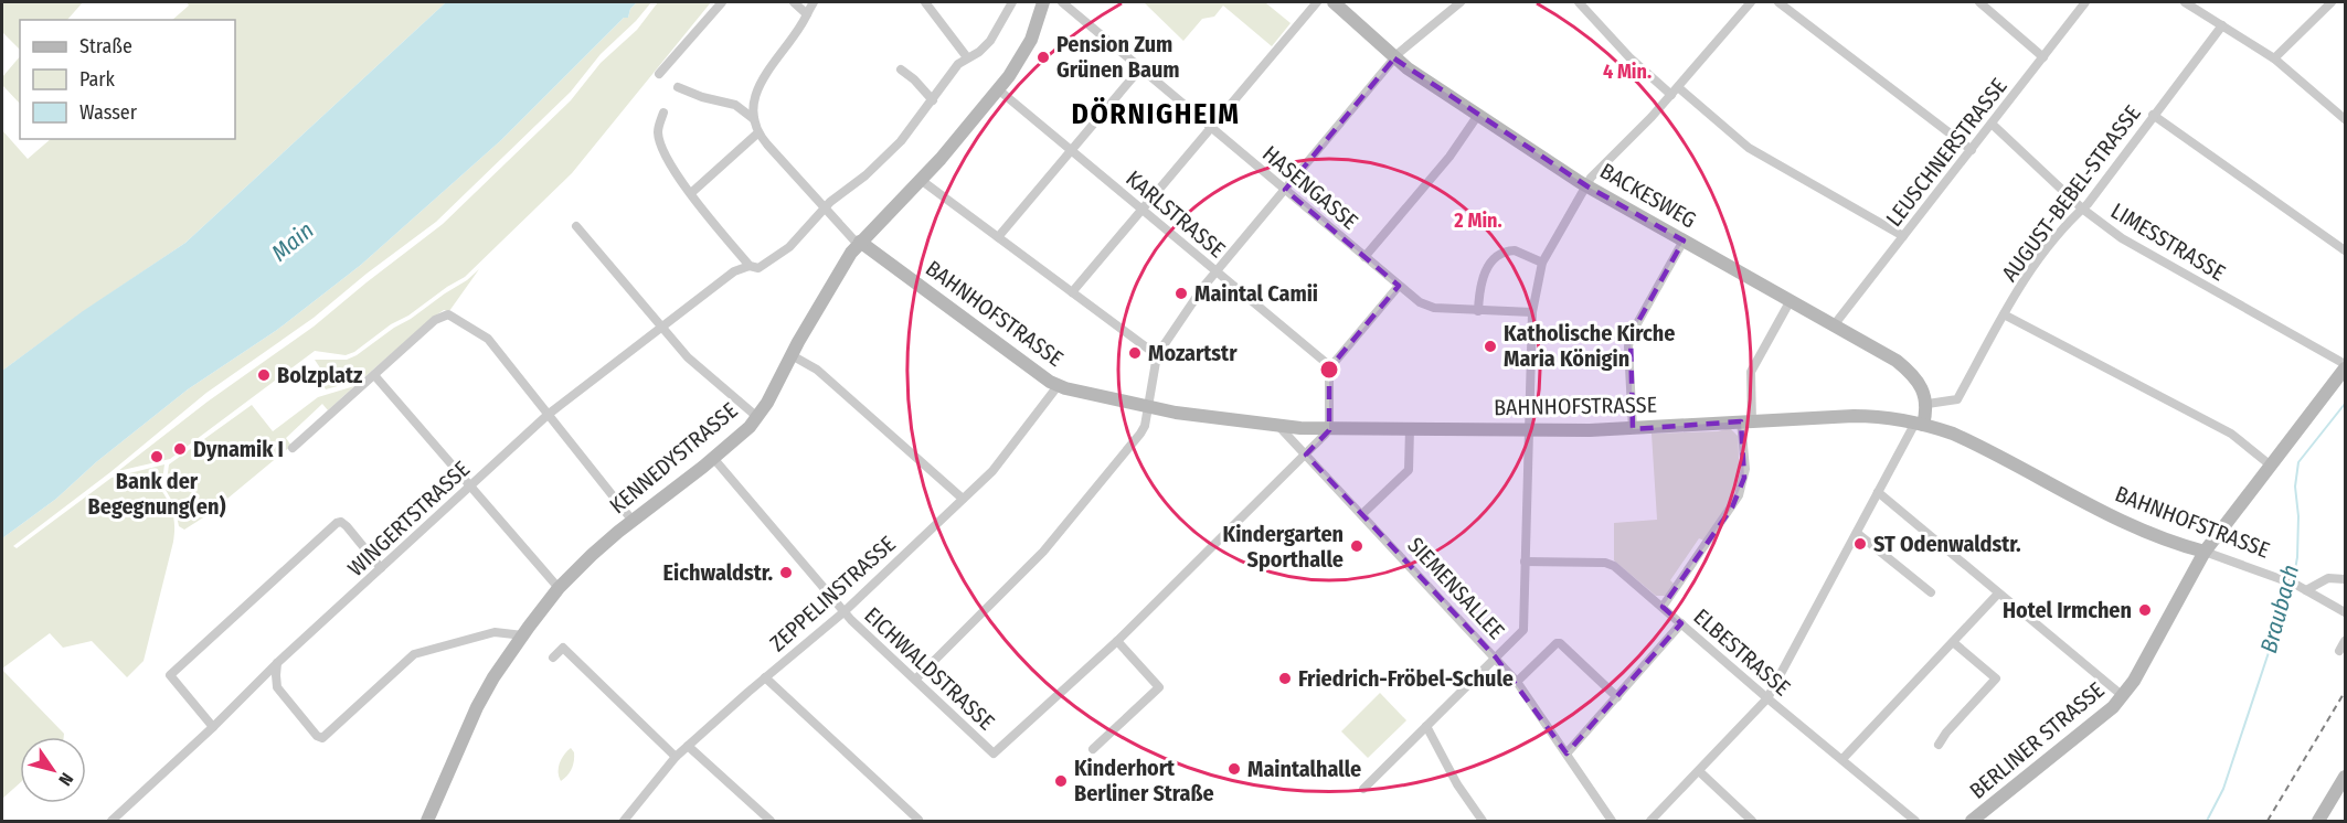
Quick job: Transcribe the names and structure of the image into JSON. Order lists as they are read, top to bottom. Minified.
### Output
{"streets":{"street":["LEUSCHNERSTRASSE","HASENGASSE","AUGUST-BEBEL-STRASSE","BACKESWEG","KARLSTRASSE","LIMESSTRASSE","BAHNHOFSTRASSE","KENNEDYSTRASSE","WINGERTSTRASSE","SIEMENSALLEE","ZEPPELINSTRASSE","ELBESTRASSE","EICHWALDSTRASSE","BERLINER STRASSE"]},"crossings":[["LEUSCHNERSTRASSE","BACKESWEG"],["LEUSCHNERSTRASSE","LIMESSTRASSE"],["AUGUST-BEBEL-STRASSE","BACKESWEG"],["AUGUST-BEBEL-STRASSE","LIMESSTRASSE"],["KARLSTRASSE","KENNEDYSTRASSE"],["LIMESSTRASSE","BERLINER STRASSE"],["BAHNHOFSTRASSE","KENNEDYSTRASSE"],["BAHNHOFSTRASSE","SIEMENSALLEE"],["BAHNHOFSTRASSE","ZEPPELINSTRASSE"],["BAHNHOFSTRASSE","BERLINER STRASSE"],["KENNEDYSTRASSE","EICHWALDSTRASSE"],["ZEPPELINSTRASSE","EICHWALDSTRASSE"]],"districts":["DÖRNIGHEIM"],"water":["Main","Braubach"],"places":["Pension Zum Grünen Baum","Maintal Camii","Katholische Kirche Maria Königin","Mozartstr","Bolzplatz","Dynamik I","Bank der Begegnung(en)","ST Odenwaldstr.","Kindergarten Sporthalle","Eichwaldstr.","Hotel Irmchen","Friedrich-Fröbel-Schule","Maintalhalle","Kinderhort Berliner Straße"],"legend":["Straße","Park","Wasser"],"north":"bottom right","rings":["4 Min.","2 Min."]}
